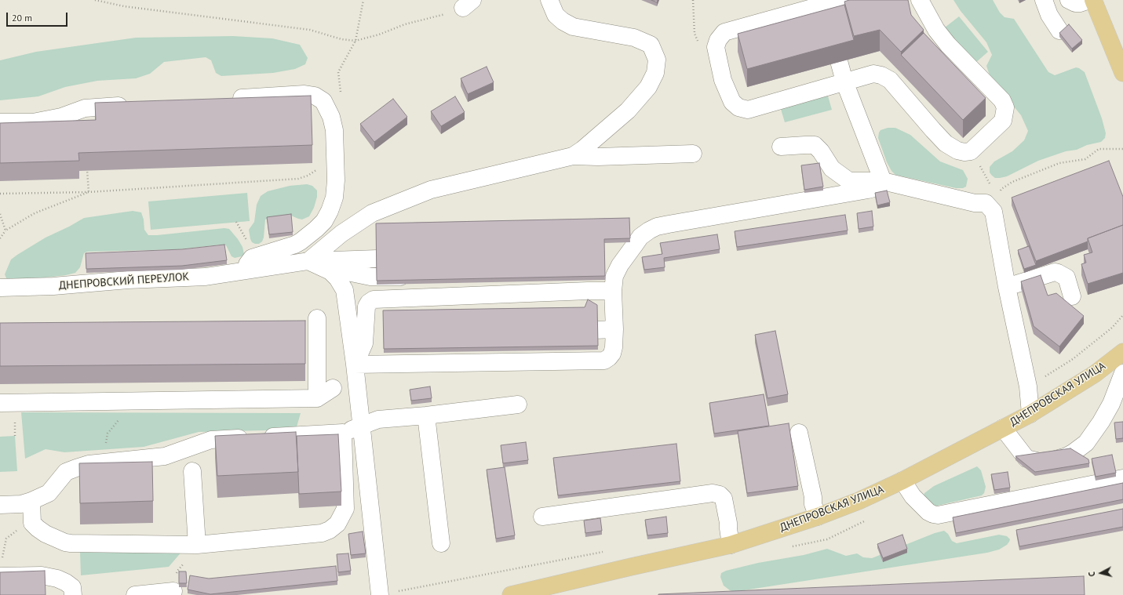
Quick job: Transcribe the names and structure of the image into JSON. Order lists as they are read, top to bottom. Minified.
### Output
{"streets":{"main road":["ДНЕПРОВСКАЯ УЛИЦА"],"street":["ДНЕПРОВСКИЙ ПЕРЕУЛОК"]},"scale_bar":"20 m","north":"left"}
